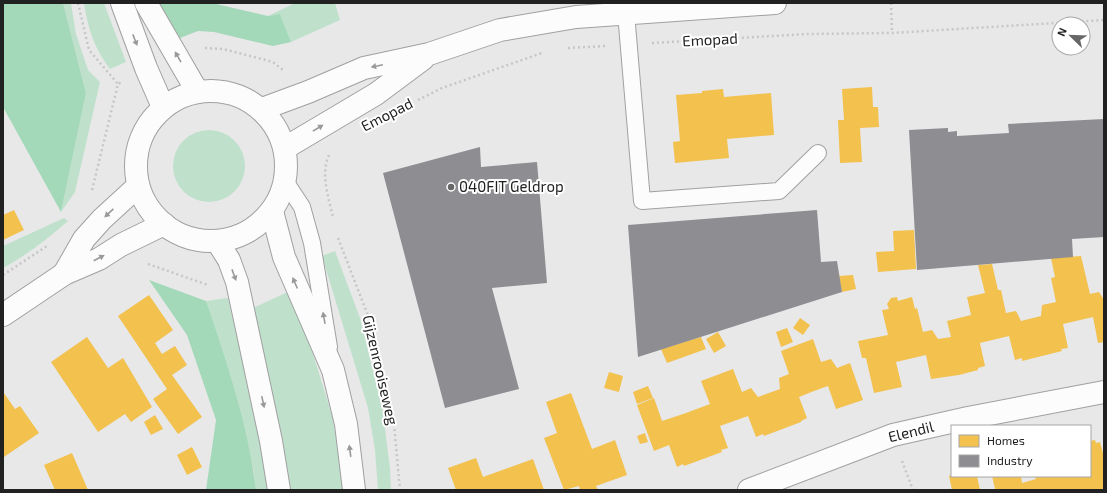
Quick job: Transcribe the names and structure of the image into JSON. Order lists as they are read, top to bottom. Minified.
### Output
{"streets":{"main road":["Emopad","Elendil"],"path":["Gijzenrooiseweg"]},"places":["040FIT Geldrop"],"legend":["Homes","Industry"],"north":"top left"}
